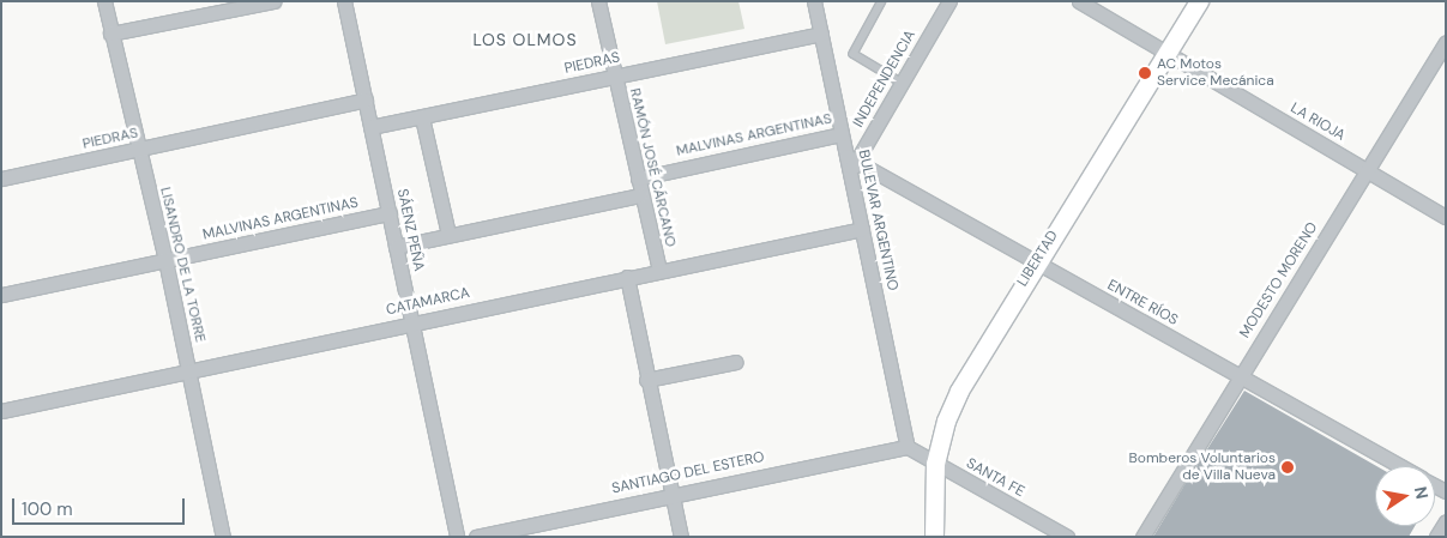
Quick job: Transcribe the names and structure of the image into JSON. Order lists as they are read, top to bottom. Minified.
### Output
{"streets":{"main road":["LIBERTAD"],"street":["PIEDRAS","INDEPENDENCIA","LA RIOJA","MALVINAS ARGENTINAS","RAMÓN JOSÉ CÁRCANO","BULEVAR ARGENTINO","SÁENZ PEÑA","LISANDRO DE LA TORRE","MODESTO MORENO","CATAMARCA","ENTRE RÍOS","SANTIAGO DEL ESTERO","SANTA FE"]},"crossings":[["PIEDRAS","RAMÓN JOSÉ CÁRCANO"],["PIEDRAS","BULEVAR ARGENTINO"],["PIEDRAS","SÁENZ PEÑA"],["PIEDRAS","LISANDRO DE LA TORRE"],["INDEPENDENCIA","BULEVAR ARGENTINO"],["INDEPENDENCIA","ENTRE RÍOS"],["LA RIOJA","LIBERTAD"],["LA RIOJA","MODESTO MORENO"],["MALVINAS ARGENTINAS","RAMÓN JOSÉ CÁRCANO"],["MALVINAS ARGENTINAS","BULEVAR ARGENTINO"],["MALVINAS ARGENTINAS","SÁENZ PEÑA"],["MALVINAS ARGENTINAS","LISANDRO DE LA TORRE"],["RAMÓN JOSÉ CÁRCANO","CATAMARCA"],["BULEVAR ARGENTINO","CATAMARCA"],["BULEVAR ARGENTINO","ENTRE RÍOS"],["BULEVAR ARGENTINO","SANTIAGO DEL ESTERO"],["BULEVAR ARGENTINO","SANTA FE"],["SÁENZ PEÑA","CATAMARCA"],["LIBERTAD","ENTRE RÍOS"],["LIBERTAD","SANTA FE"],["LISANDRO DE LA TORRE","CATAMARCA"],["MODESTO MORENO","ENTRE RÍOS"],["SANTIAGO DEL ESTERO","SANTA FE"]],"districts":["LOS OLMOS"],"places":["AC Motos Service Mecánica","Bomberos Voluntarios de Villa Nueva"],"scale_bar":"100 m","north":"right"}
